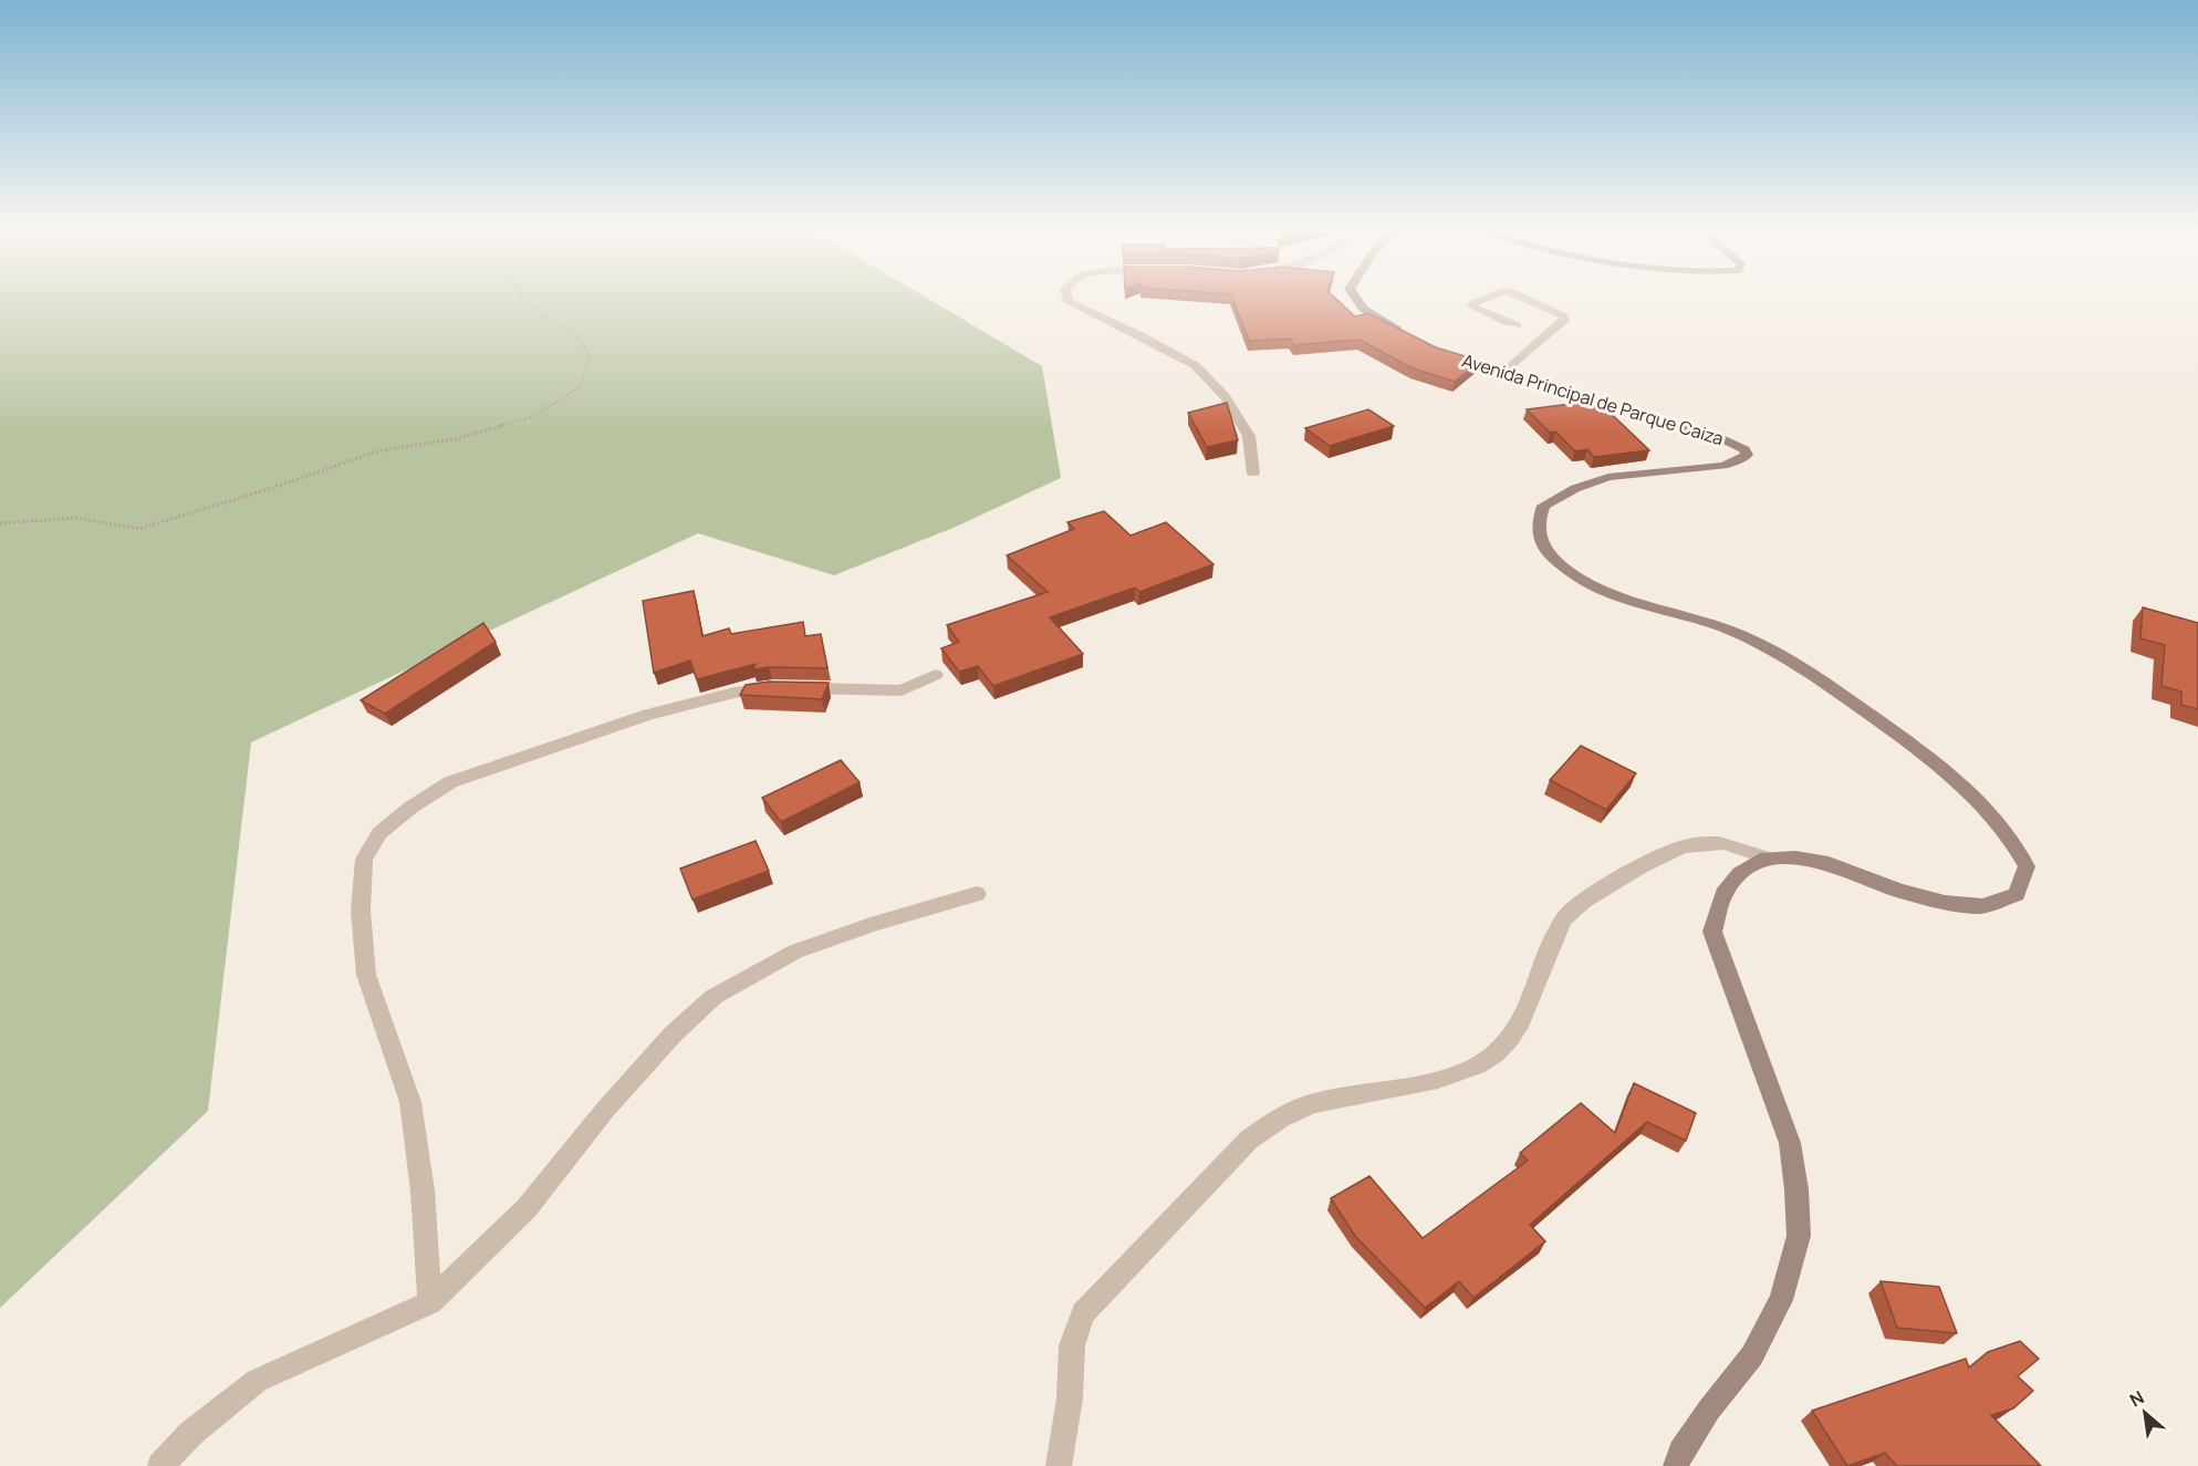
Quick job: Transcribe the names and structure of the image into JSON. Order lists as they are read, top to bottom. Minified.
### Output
{"streets":{"street":["Avenida Principal de Parque Caiza"]},"north":"top left"}
